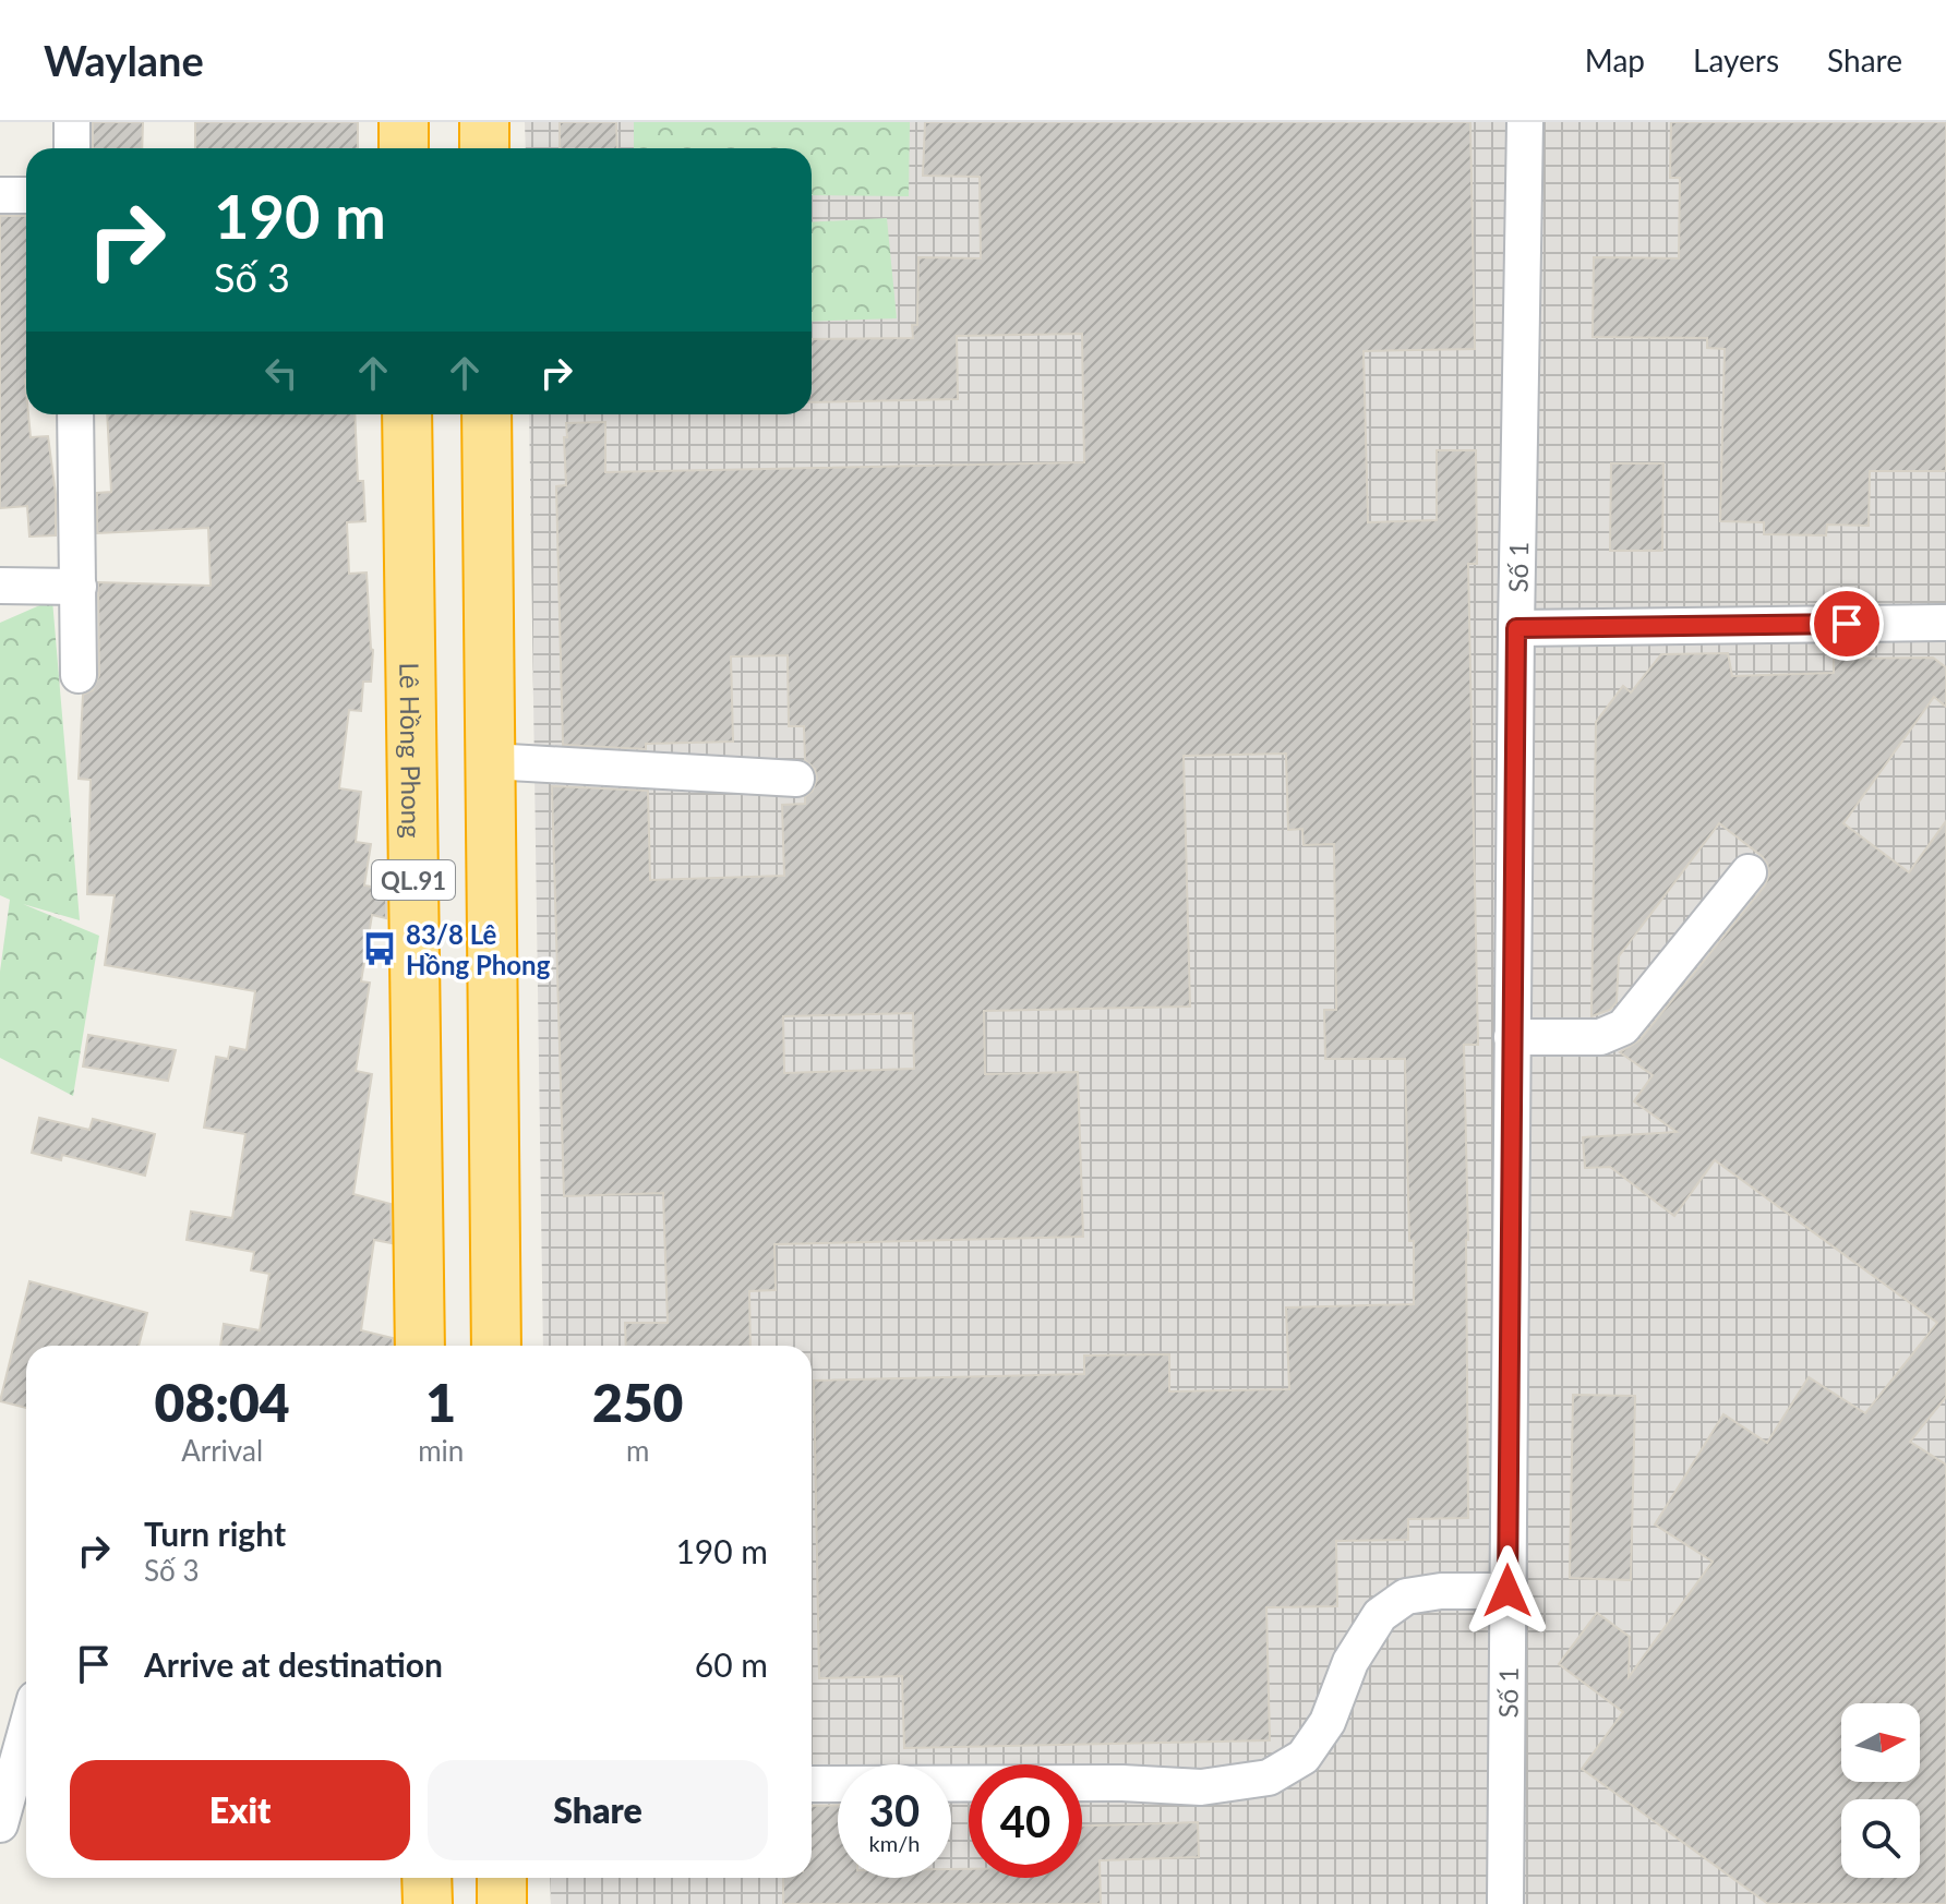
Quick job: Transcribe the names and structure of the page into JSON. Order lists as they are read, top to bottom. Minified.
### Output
{"streets":{"highway":["Lê Hồng Phong","QL.91"],"street":["Số 1"]},"places":{"bus stop":["83/8 Lê Hồng Phong"]},"north":"right","page":{"header":"Waylane","nav":["Map","Layers","Share"],"turn":["190 m","Số 3"],"eta":["08:04","Arrival","1","min","250","m"],"list":[{"name":"Turn right","note":"Số 3","value":"190 m"},{"name":"Arrive at destination","value":"60 m"}],"buttons":["Exit","Share"],"speed":"30 km/h","limit":"40"}}
